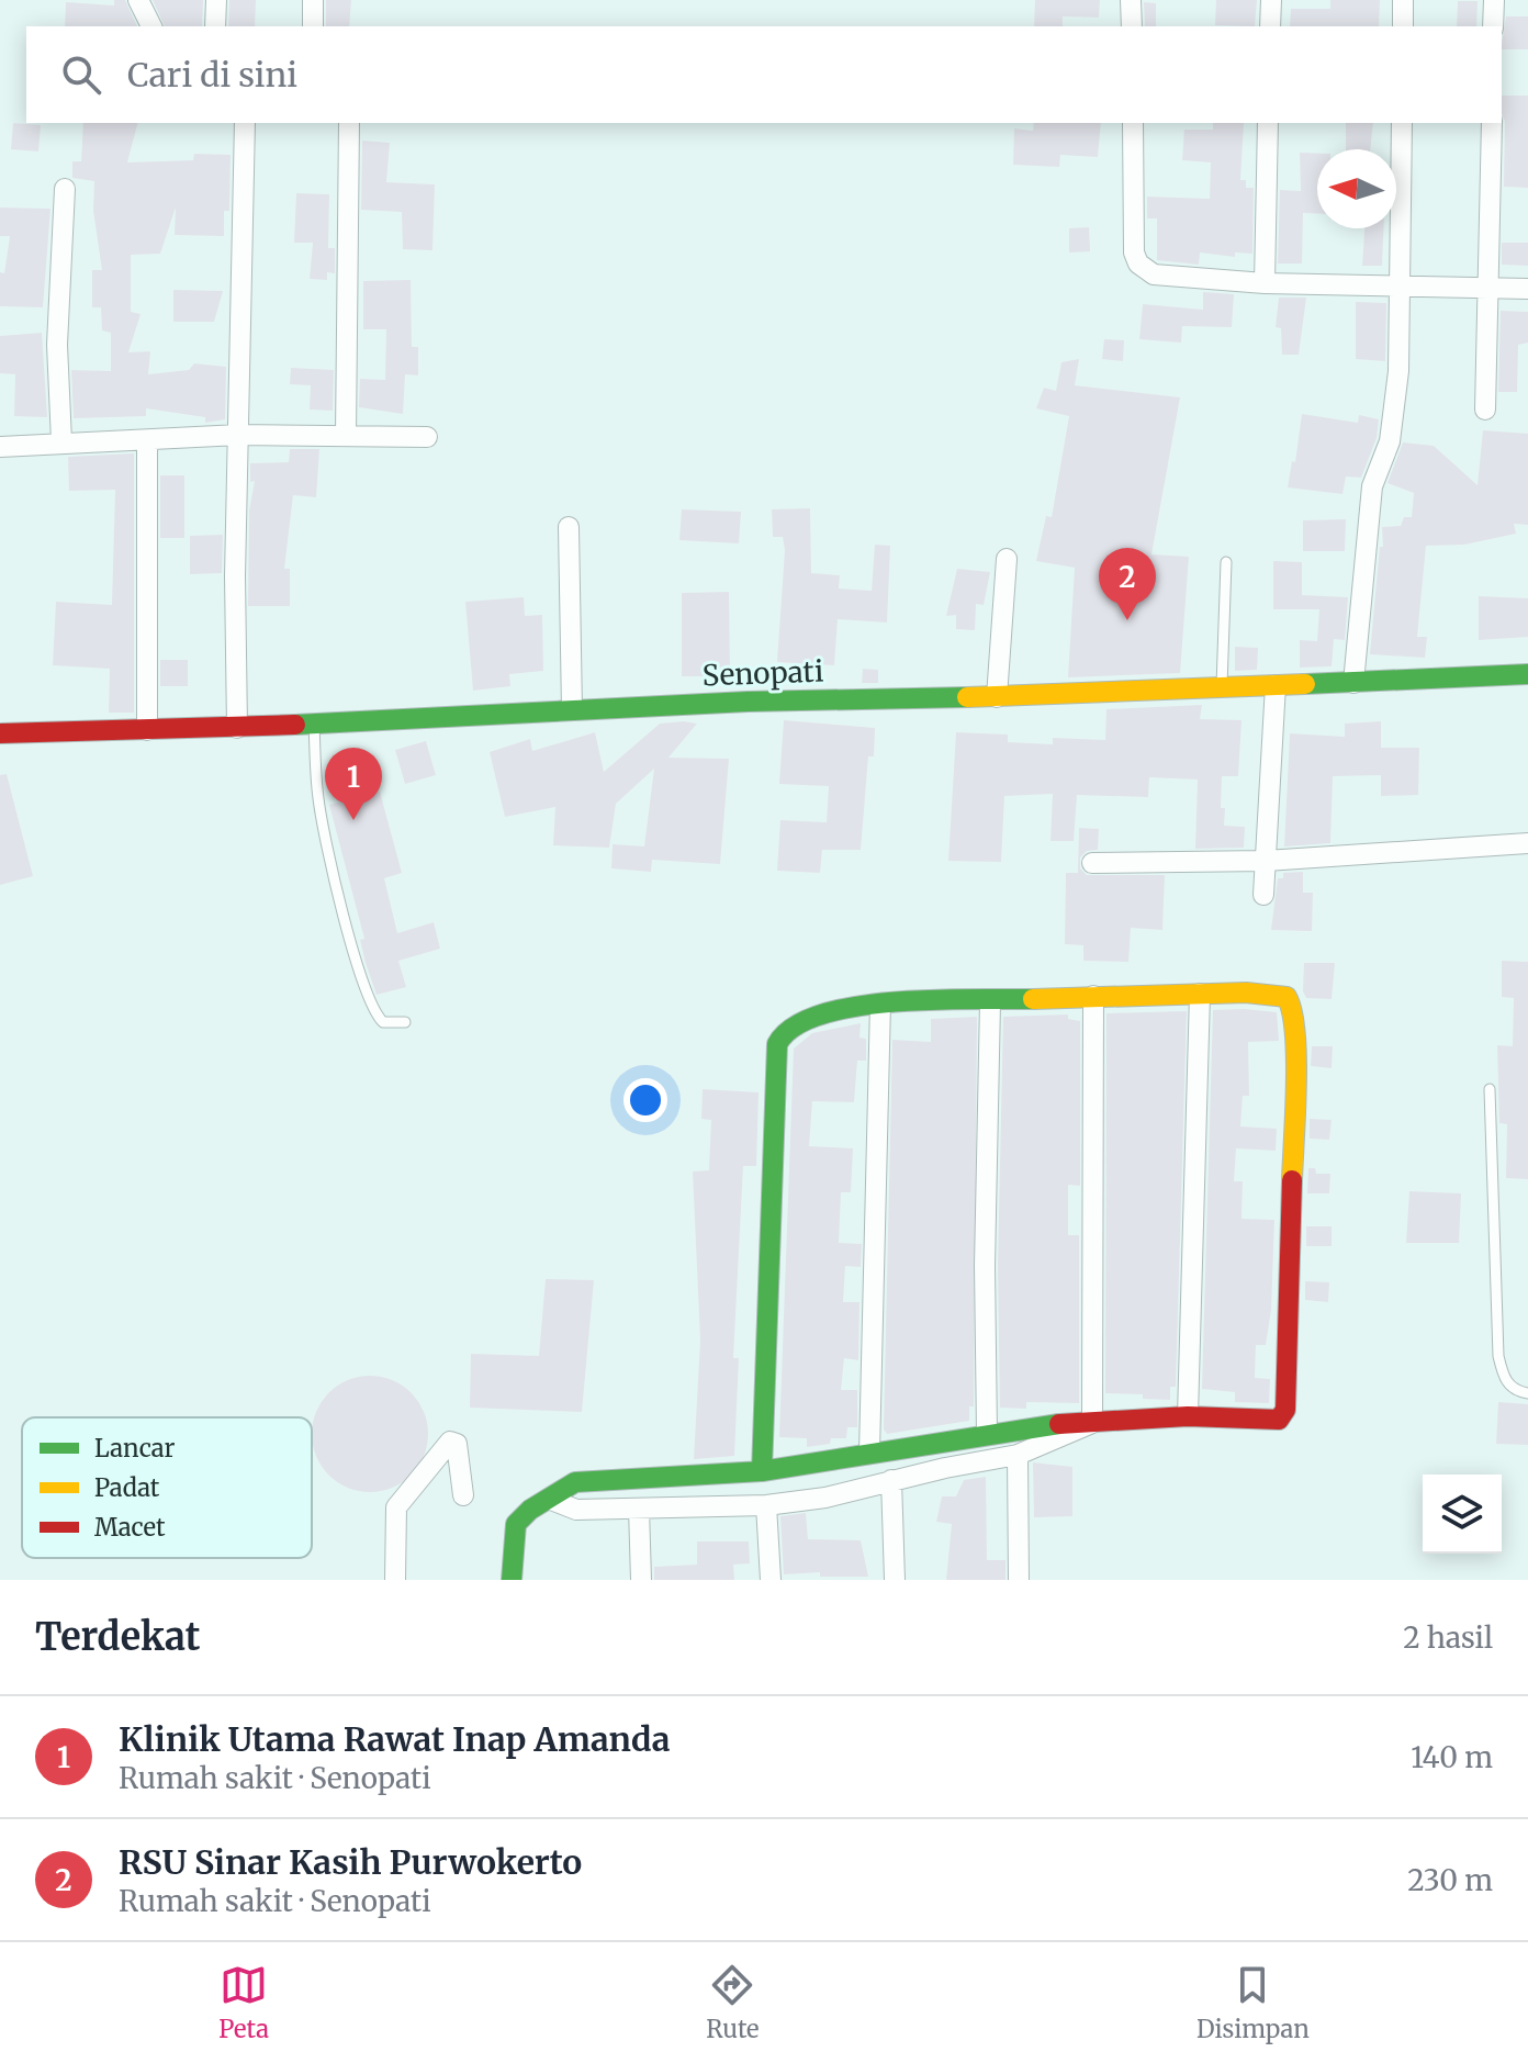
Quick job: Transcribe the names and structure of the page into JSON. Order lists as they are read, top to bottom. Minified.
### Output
{"streets":{"street":["Senopati"]},"legend":["Lancar","Padat","Macet"],"north":"left","page":{"search":"Cari di sini","pins":["2","1"],"heading":["Terdekat","2 hasil"],"list":[{"mark":"1","name":"Klinik Utama Rawat Inap Amanda","note":"Rumah sakit · Senopati","value":"140 m"},{"mark":"2","name":"RSU Sinar Kasih Purwokerto","note":"Rumah sakit · Senopati","value":"230 m"}],"nav":["Peta","Rute","Disimpan"]}}
